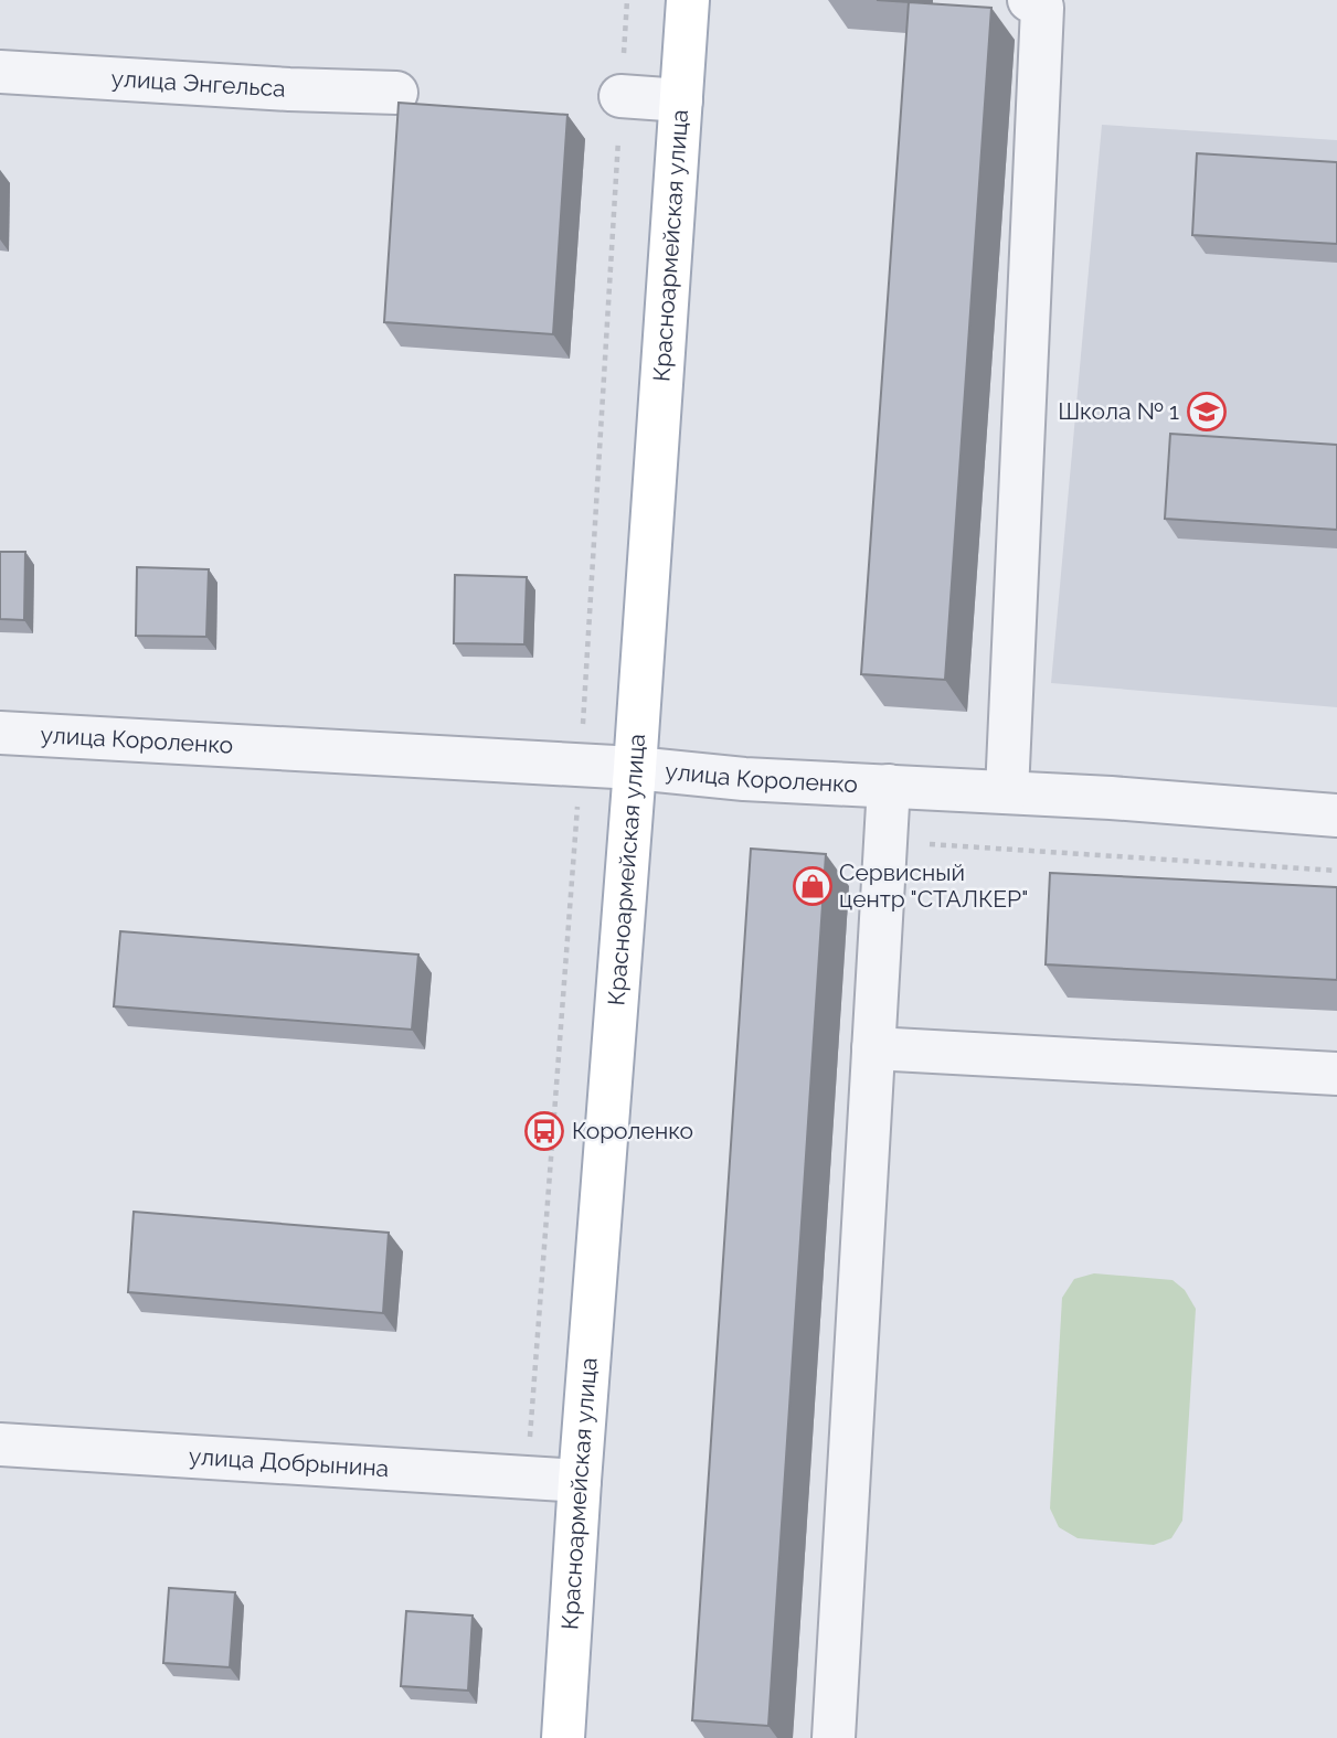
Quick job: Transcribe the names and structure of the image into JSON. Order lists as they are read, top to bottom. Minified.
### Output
{"streets":{"main road":["Красноармейская улица"],"street":["улица Энгельса","улица Короленко","улица Добрынина"]},"crossings":[["Красноармейская улица","улица Короленко"],["Красноармейская улица","улица Добрынина"]],"places":{"school or university":["Школа № 1"],"shop":["Сервисный центр \"СТАЛКЕР\""],"bus stop":["Короленко"]}}
